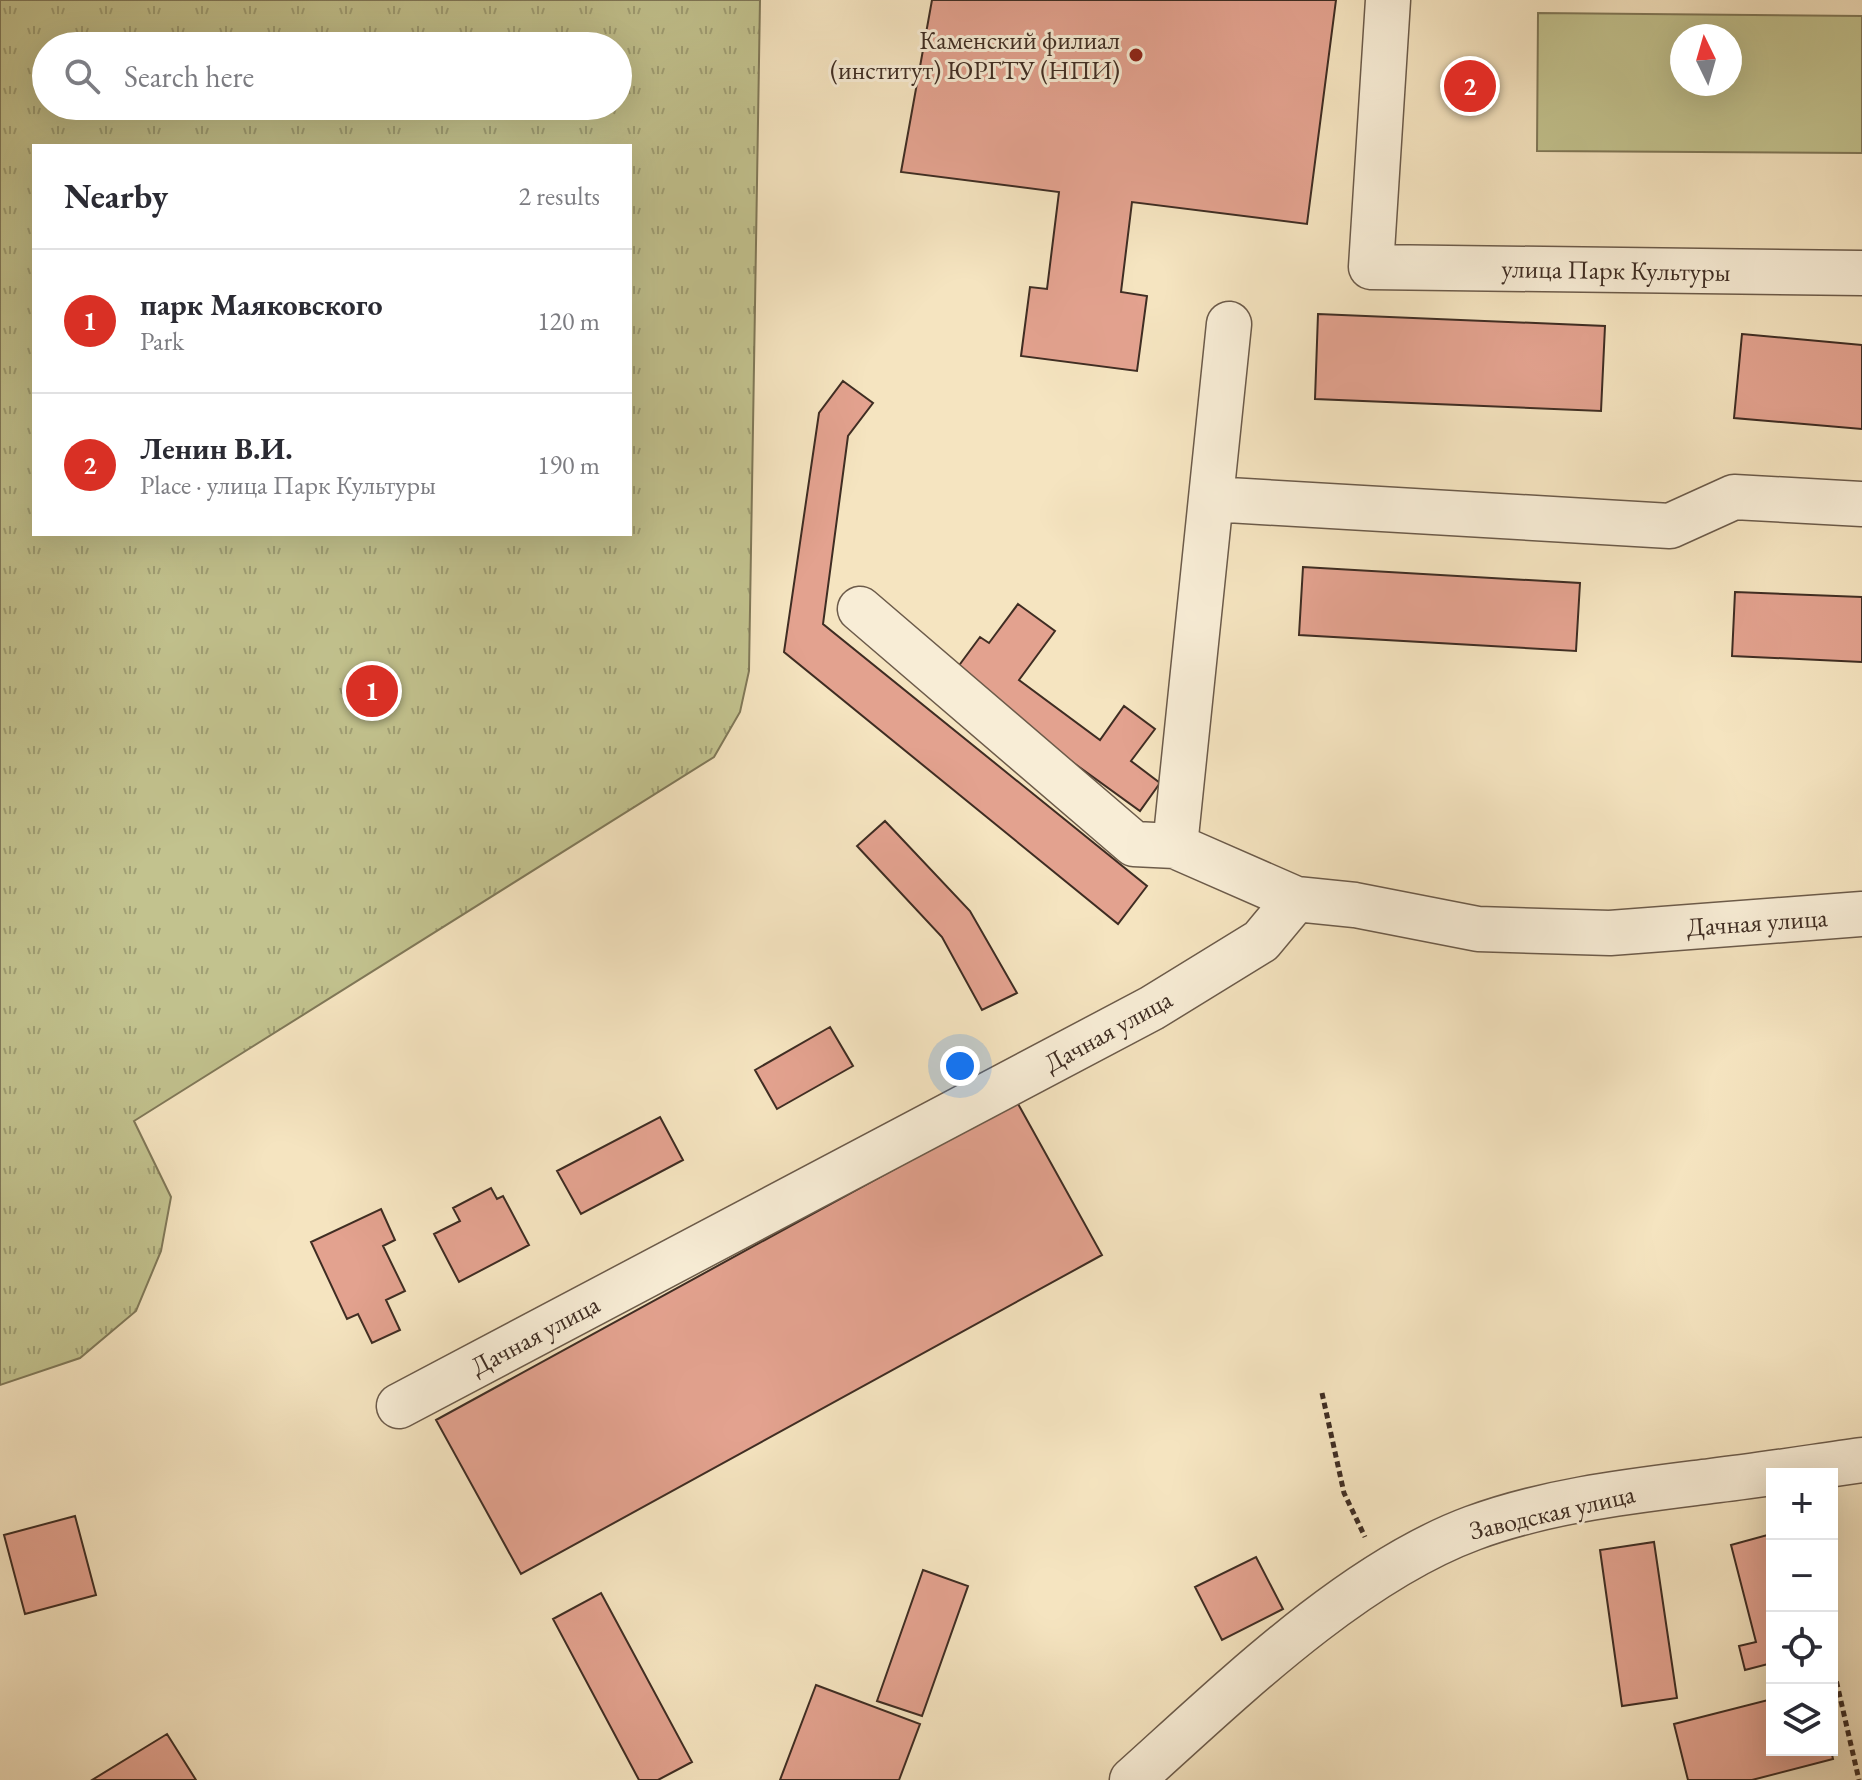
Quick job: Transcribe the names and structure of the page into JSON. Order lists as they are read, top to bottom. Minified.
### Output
{"streets":{"street":["улица Парк Культуры","Дачная улица","Заводская улица"]},"places":["Каменский филиал (институт) ЮРГТУ (НПИ)"],"north":"top","page":{"search":"Search here","pins":["2","1"],"heading":["Nearby","2 results"],"list":[{"mark":"1","name":"парк Маяковского","note":"Park","value":"120 m"},{"mark":"2","name":"Ленин В.И.","note":"Place · улица Парк Культуры","value":"190 m"}],"map_buttons":["+","−"]}}
